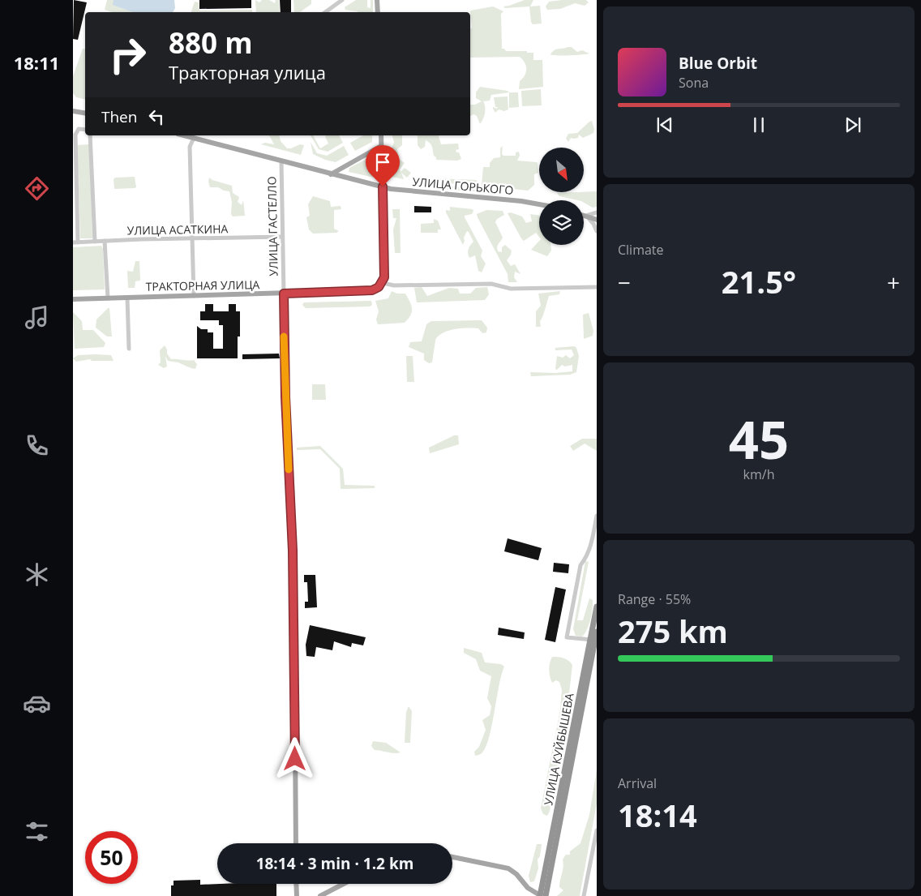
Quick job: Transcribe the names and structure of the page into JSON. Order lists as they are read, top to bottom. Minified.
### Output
{"streets":{"highway":["УЛИЦА КУЙБЫШЕВА"],"main road":["УЛИЦА ГОРЬКОГО","УЛИЦА ГАСТЕЛЛО","ТРАКТОРНАЯ УЛИЦА"],"street":["УЛИЦА АСАТКИНА"]},"crossings":[["УЛИЦА ГОРЬКОГО","УЛИЦА ГАСТЕЛЛО"],["УЛИЦА ГАСТЕЛЛО","УЛИЦА АСАТКИНА"],["УЛИЦА ГАСТЕЛЛО","ТРАКТОРНАЯ УЛИЦА"]],"north":"bottom right","page":{"tabs":"18:11","turn":["880 m","Тракторная улица"],"song":["Blue Orbit","Sona"],"then":"Then","tile":["Climate",["45","km/h"],["Range · 55%","275 km"],["Arrival","18:14"]],"heat":["−","21.5°","+"],"limit":"50","trip":"18:14 · 3 min · 1.2 km"}}
